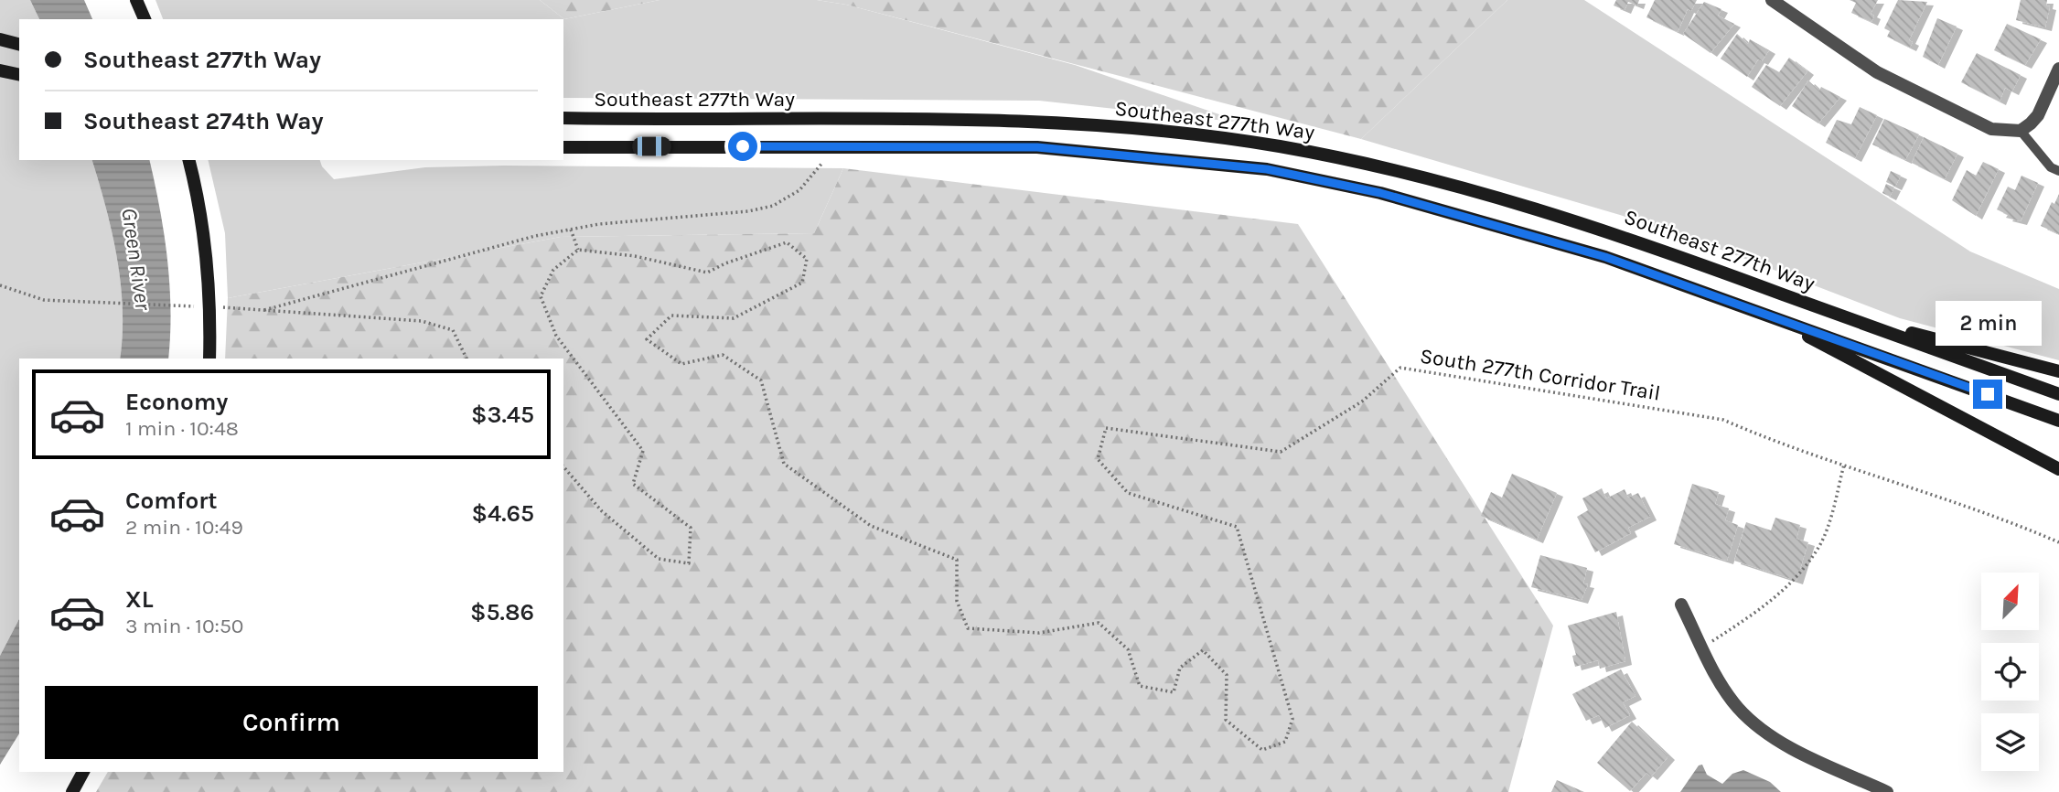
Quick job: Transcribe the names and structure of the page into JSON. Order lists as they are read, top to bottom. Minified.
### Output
{"streets":{"main road":["Southeast 277th Way"],"path":["South 277th Corridor Trail"]},"water":["Green River"],"north":"top right","page":{"banner":["Southeast 277th Way","Southeast 274th Way"],"bubble":"2 min","list":[{"name":"Economy","note":"1 min · 10:48","value":"$3.45"},{"name":"Comfort","note":"2 min · 10:49","value":"$4.65"},{"name":"XL","note":"3 min · 10:50","value":"$5.86"}],"buttons":"Confirm"}}
